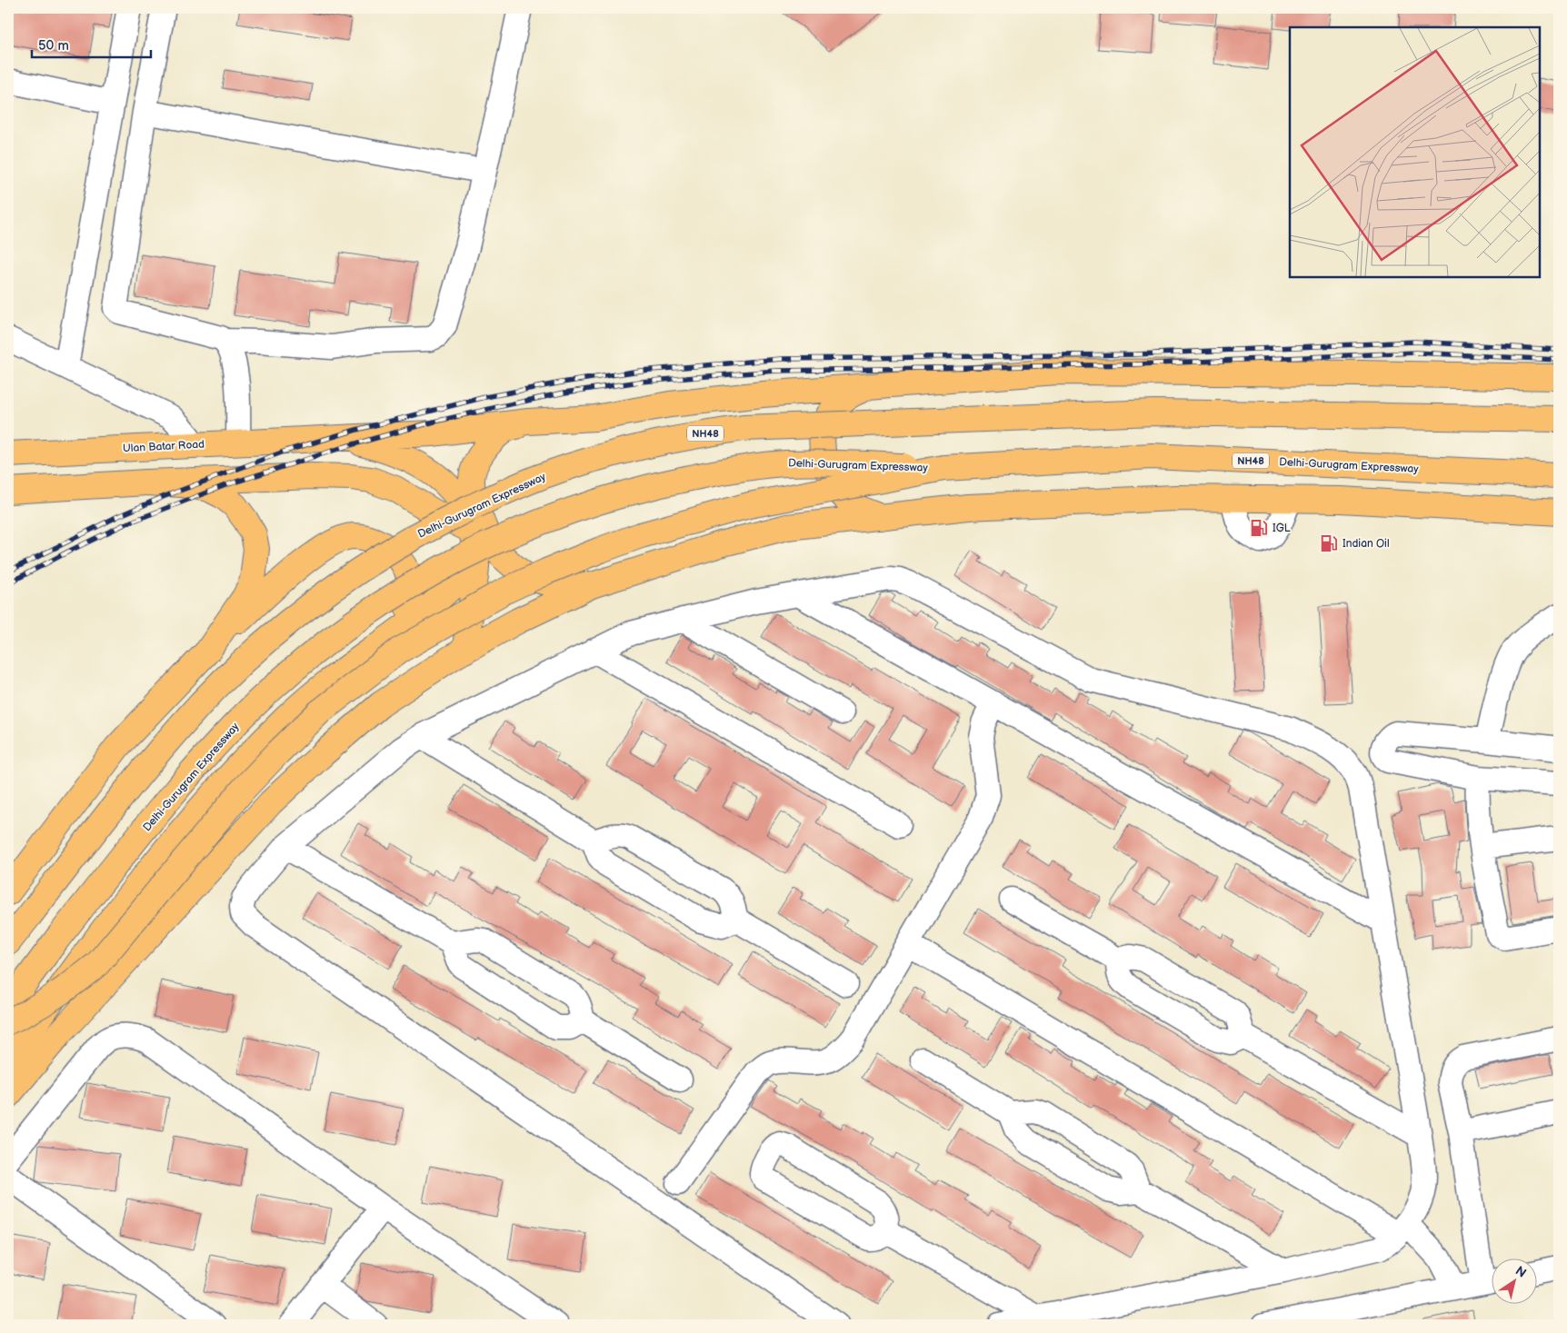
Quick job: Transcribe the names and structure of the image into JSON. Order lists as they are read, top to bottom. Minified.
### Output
{"streets":{"main road":["NH48","Ulan Batar Road","Delhi-Gurugram Expressway"]},"places":{"fuel station":["IGL","Indian Oil"]},"scale_bar":"50 m","north":"top right"}
